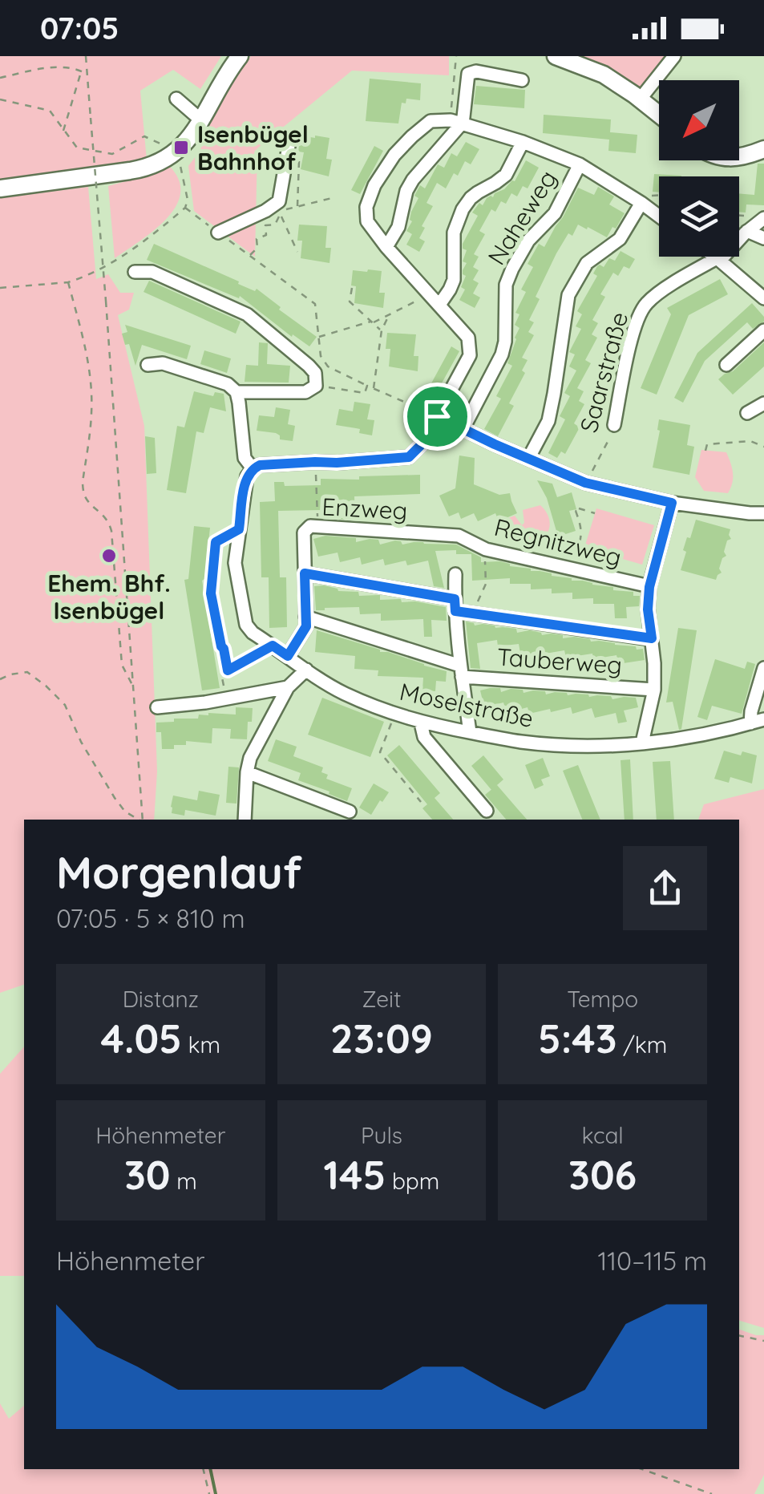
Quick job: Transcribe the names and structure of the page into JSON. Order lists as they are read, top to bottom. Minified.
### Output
{"streets":{"street":["Naheweg","Saarstraße","Enzweg","Regnitzweg","Tauberweg","Moselstraße"]},"crossings":[["Enzweg","Regnitzweg"],["Enzweg","Tauberweg"],["Enzweg","Moselstraße"]],"places":{"transit":["Isenbügel Bahnhof"],"other":["Ehem. Bhf. Isenbügel"]},"north":"bottom left","page":{"status":"07:05","heading":["Morgenlauf","07:05 · 5 × 810 m"],"stats":[["Distanz","4.05 km"],["Zeit","23:09"],["Tempo","5:43 /km"],["Höhenmeter","30 m"],["Puls","145 bpm"],["kcal","306"]],"chart":["Höhenmeter","110–115 m"]}}
